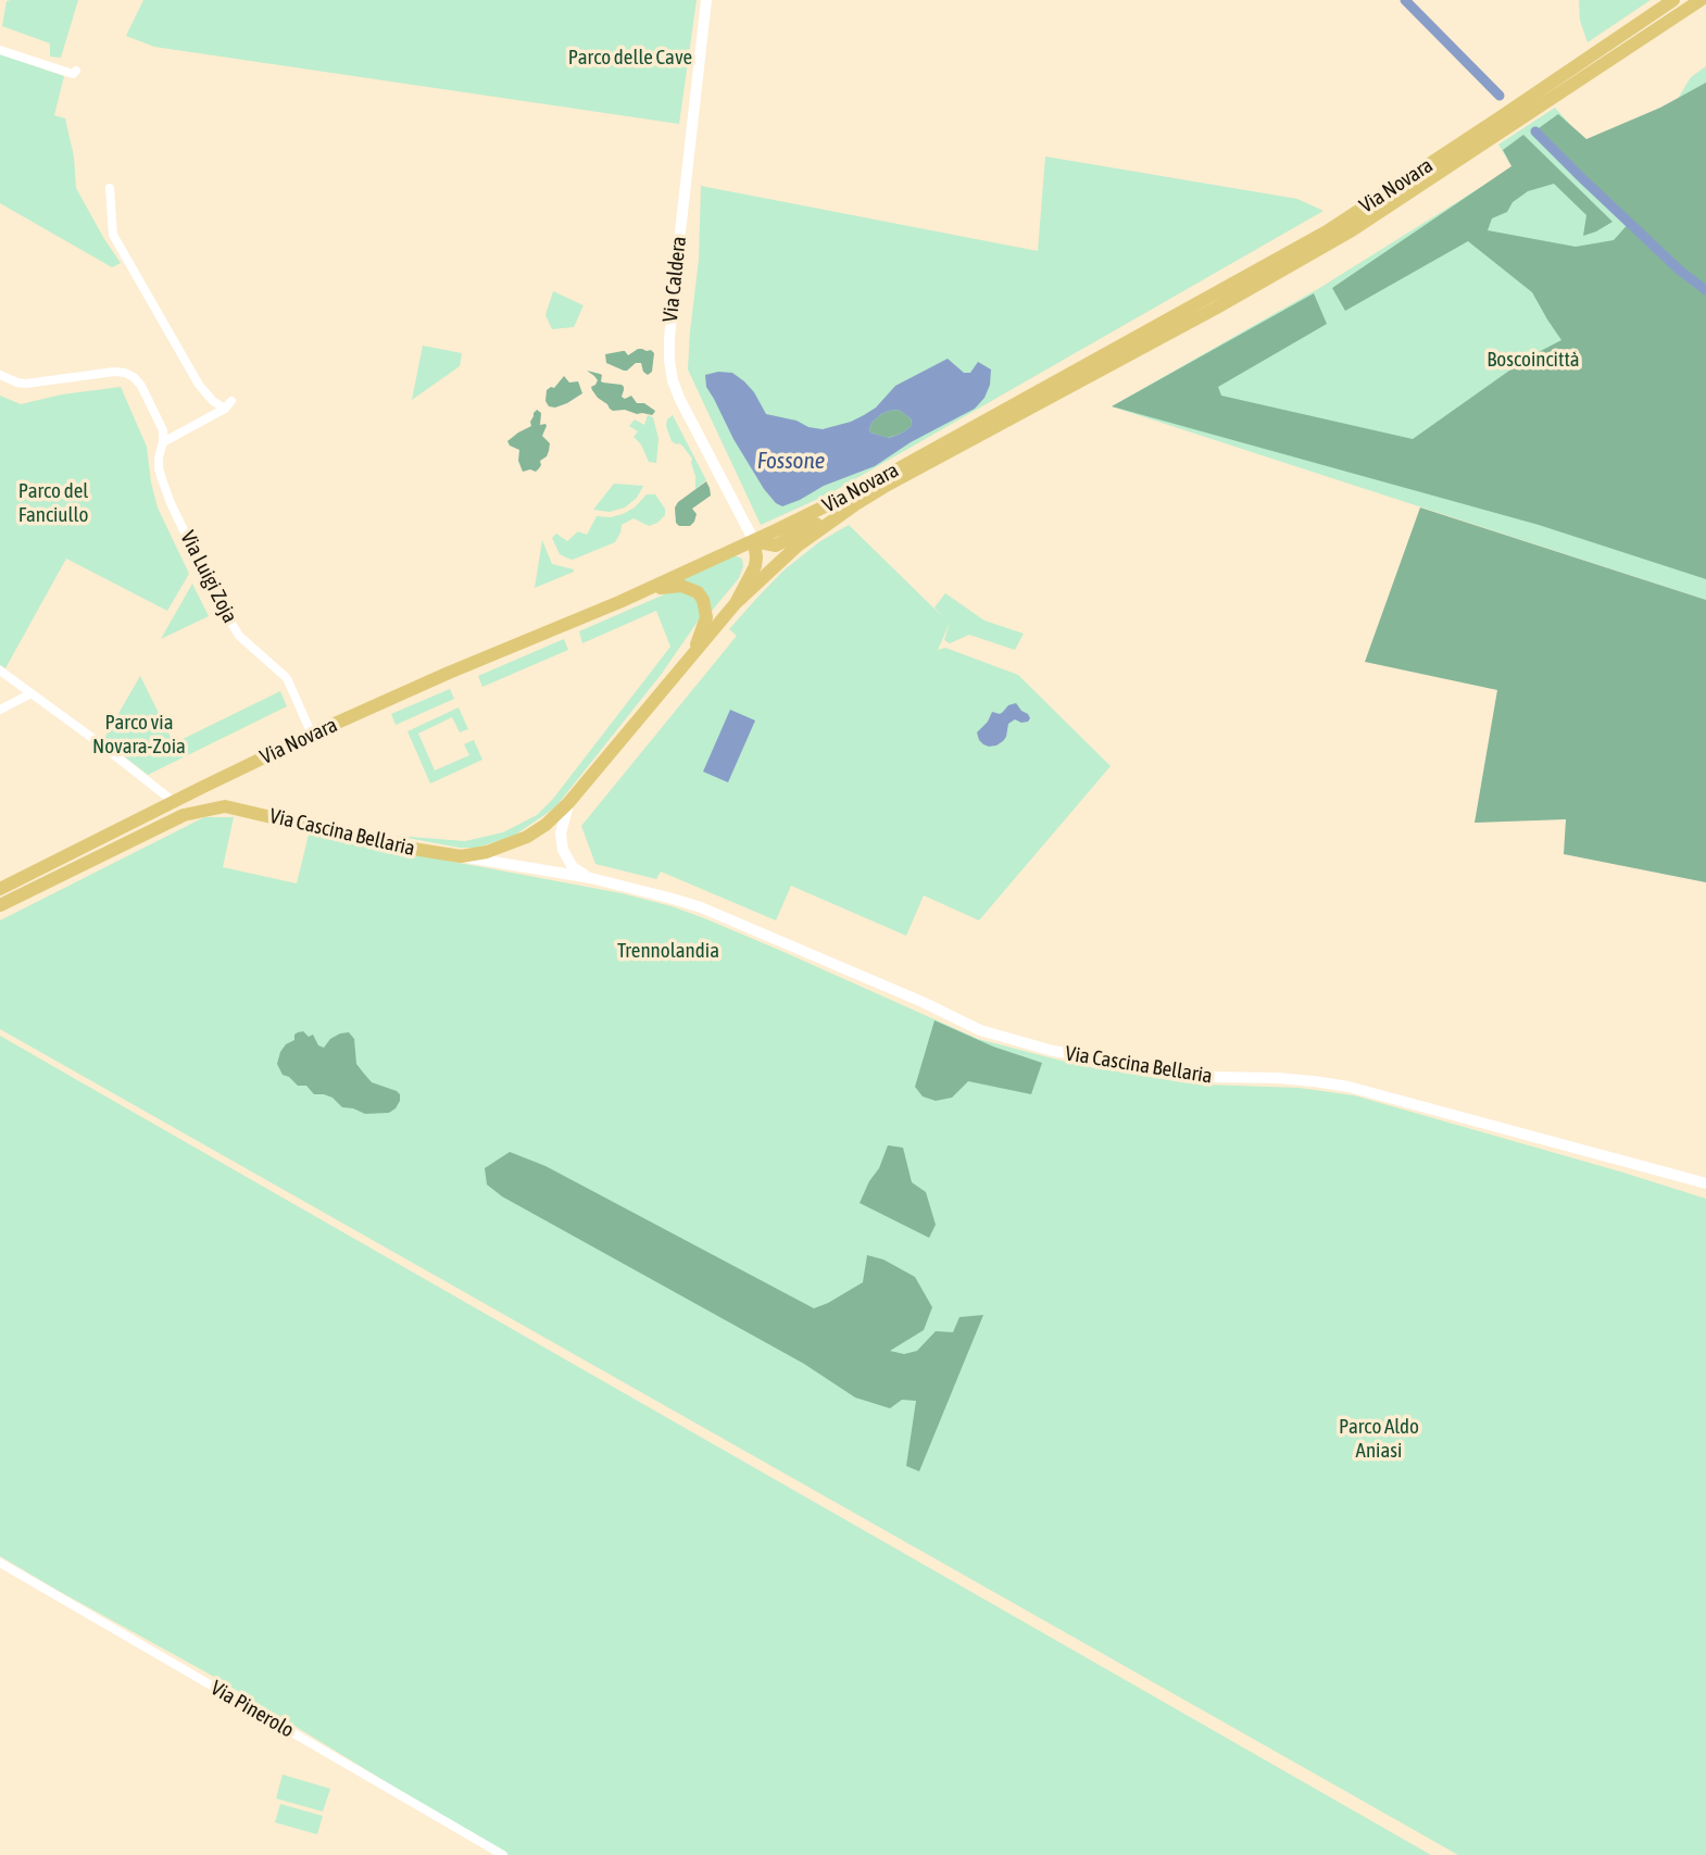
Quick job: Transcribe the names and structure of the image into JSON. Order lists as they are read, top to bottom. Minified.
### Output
{"streets":{"main road":["Via Novara","Via Cascina Bellaria"],"street":["Via Caldera","Via Luigi Zoja","Via Pinerolo"]},"crossings":[["Via Novara","Via Caldera"],["Via Novara","Via Luigi Zoja"],["Via Novara","Via Cascina Bellaria"]],"water":["Fossone"],"parks":["Parco delle Cave","Boscoincittà","Parco del Fanciullo","Parco via Novara-Zoia","Trennolandia","Parco Aldo Aniasi"]}
